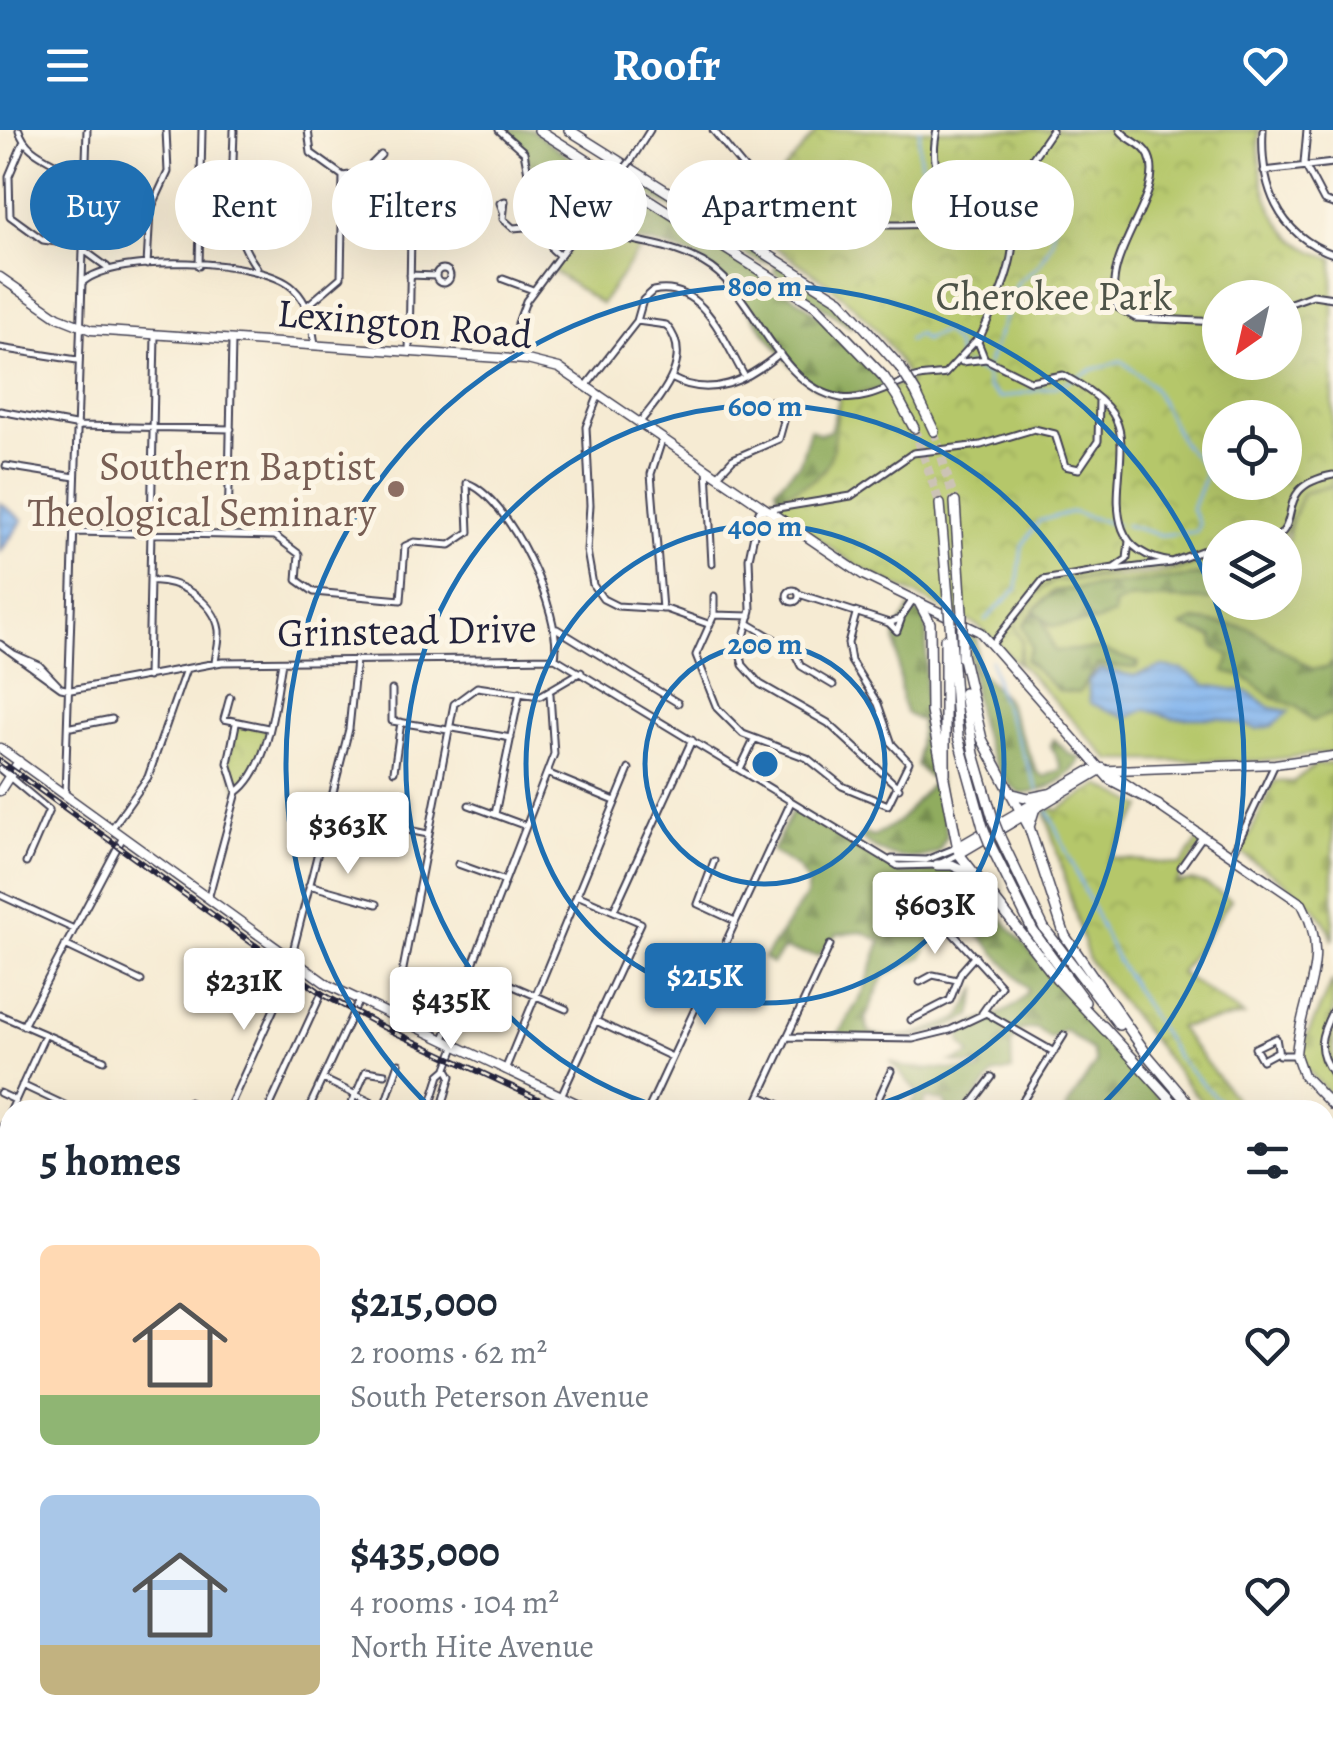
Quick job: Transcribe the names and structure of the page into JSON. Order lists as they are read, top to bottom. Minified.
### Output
{"streets":{"main road":["Lexington Road"],"street":["Grinstead Drive"]},"parks":["Cherokee Park"],"places":["Southern Baptist Theological Seminary"],"north":"bottom left","page":{"header":"Roofr","chip":["Buy","Rent","Filters","New","Apartment","House"],"price":["$363K","$603K","$215K","$231K","$435K"],"heading":"5 homes","list":[{"name":"$215,000","note":"2 rooms · 62 m² · South Peterson Avenue"},{"name":"$435,000","note":"4 rooms · 104 m² · North Hite Avenue"}]},"rings":["800 m","600 m","400 m","200 m"]}
